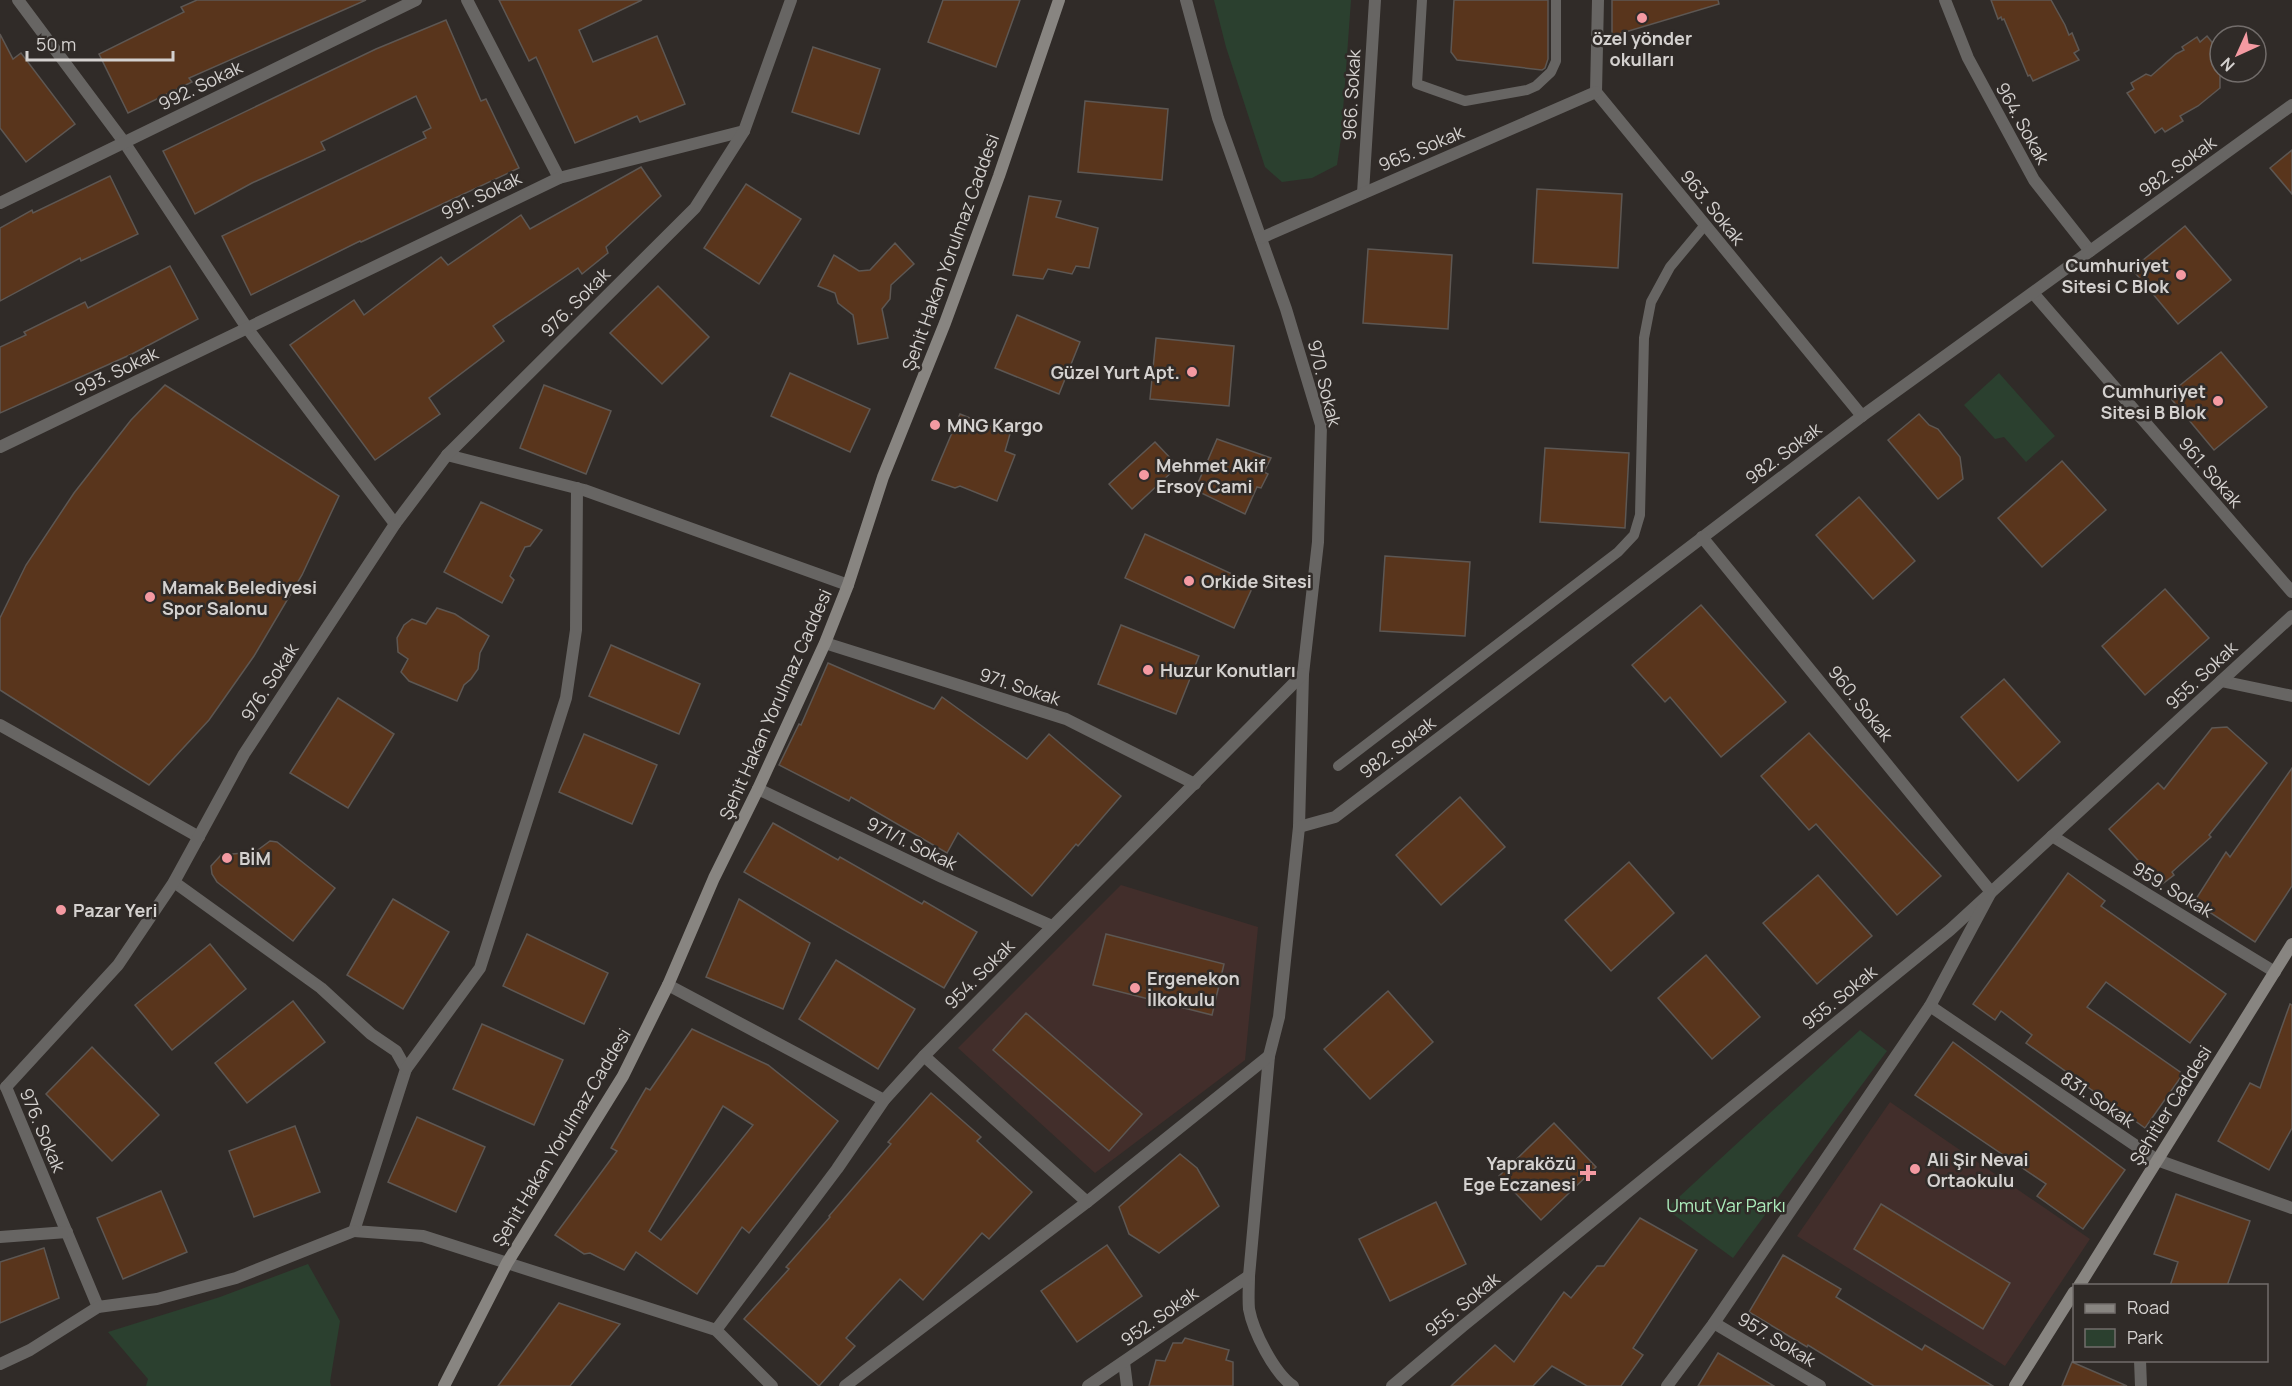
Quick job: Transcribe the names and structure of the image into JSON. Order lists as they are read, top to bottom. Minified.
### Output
{"streets":{"street":["992. Sokak","966. Sokak","964. Sokak","965. Sokak","982. Sokak","991. Sokak","963. Sokak","Şehit Hakan Yorulmaz Caddesi","976. Sokak","993. Sokak","970. Sokak","961. Sokak","955. Sokak","971. Sokak","960. Sokak","971/1. Sokak","959. Sokak","954. Sokak","831. Sokak","Şehitler Caddesi","952. Sokak","957. Sokak"]},"crossings":[["966. Sokak","965. Sokak"],["964. Sokak","982. Sokak"],["965. Sokak","963. Sokak"],["965. Sokak","970. Sokak"],["982. Sokak","963. Sokak"],["982. Sokak","970. Sokak"],["982. Sokak","961. Sokak"],["982. Sokak","960. Sokak"],["991. Sokak","976. Sokak"],["991. Sokak","993. Sokak"],["Şehit Hakan Yorulmaz Caddesi","971. Sokak"],["Şehit Hakan Yorulmaz Caddesi","971/1. Sokak"],["970. Sokak","954. Sokak"],["970. Sokak","952. Sokak"],["955. Sokak","960. Sokak"],["955. Sokak","959. Sokak"],["971. Sokak","954. Sokak"],["971/1. Sokak","954. Sokak"],["959. Sokak","Şehitler Caddesi"],["831. Sokak","Şehitler Caddesi"]],"parks":["Umut Var Parkı"],"places":{"other":["özel yönder okulları","Cumhuriyet Sitesi C Blok","Güzel Yurt Apt.","Cumhuriyet Sitesi B Blok","MNG Kargo","Mehmet Akif Ersoy Cami","Orkide Sitesi","Mamak Belediyesi Spor Salonu","Huzur Konutları","BİM","Pazar Yeri","Ergenekon İlkokulu","Ali Şir Nevai Ortaokulu"],"health":["Yapraközü Ege Eczanesi"]},"legend":["Road","Park"],"scale_bar":"50 m","north":"bottom left"}
